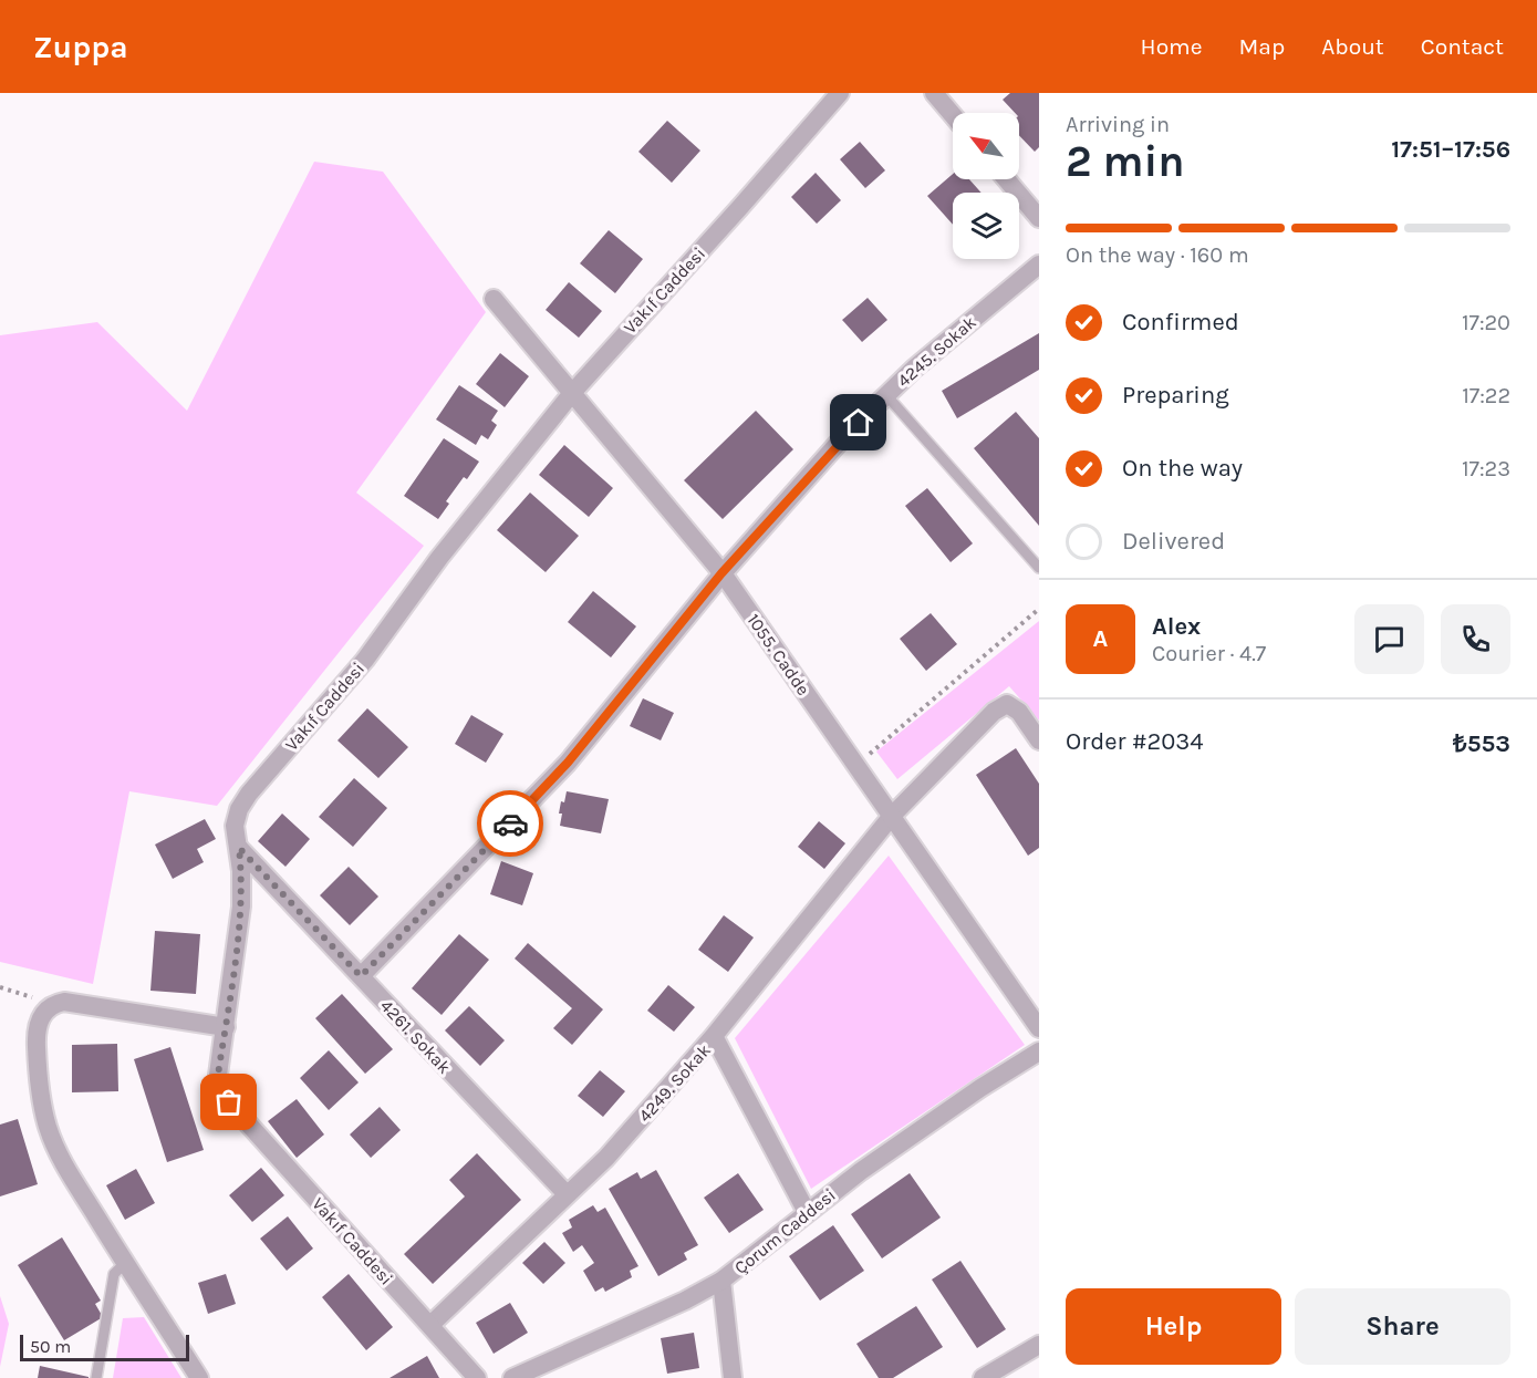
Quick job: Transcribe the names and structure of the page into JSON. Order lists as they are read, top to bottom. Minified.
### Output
{"streets":{"street":["Vakıf Caddesi","4245. Sokak","1055. Cadde","4261. Sokak","4249. Sokak","Çorum Caddesi"]},"crossings":[["Vakıf Caddesi","1055. Cadde"],["Vakıf Caddesi","4261. Sokak"],["Vakıf Caddesi","4249. Sokak"],["4245. Sokak","1055. Cadde"],["4245. Sokak","4261. Sokak"],["1055. Cadde","4249. Sokak"],["4261. Sokak","4249. Sokak"]],"scale_bar":"50 m","north":"top left","page":{"header":"Zuppa","nav":["Home","Map","About","Contact"],"heading":["2 min","Arriving in","17:51–17:56"],"panel":["Alex","Courier · 4.7","Order #2034","₺553"],"bar":"On the way · 160 m","list":[["Confirmed","17:20"],["Preparing","17:22"],["On the way","17:23"],"Delivered"],"round":"A","buttons":["Help","Share"],"scale":"50 m"}}
